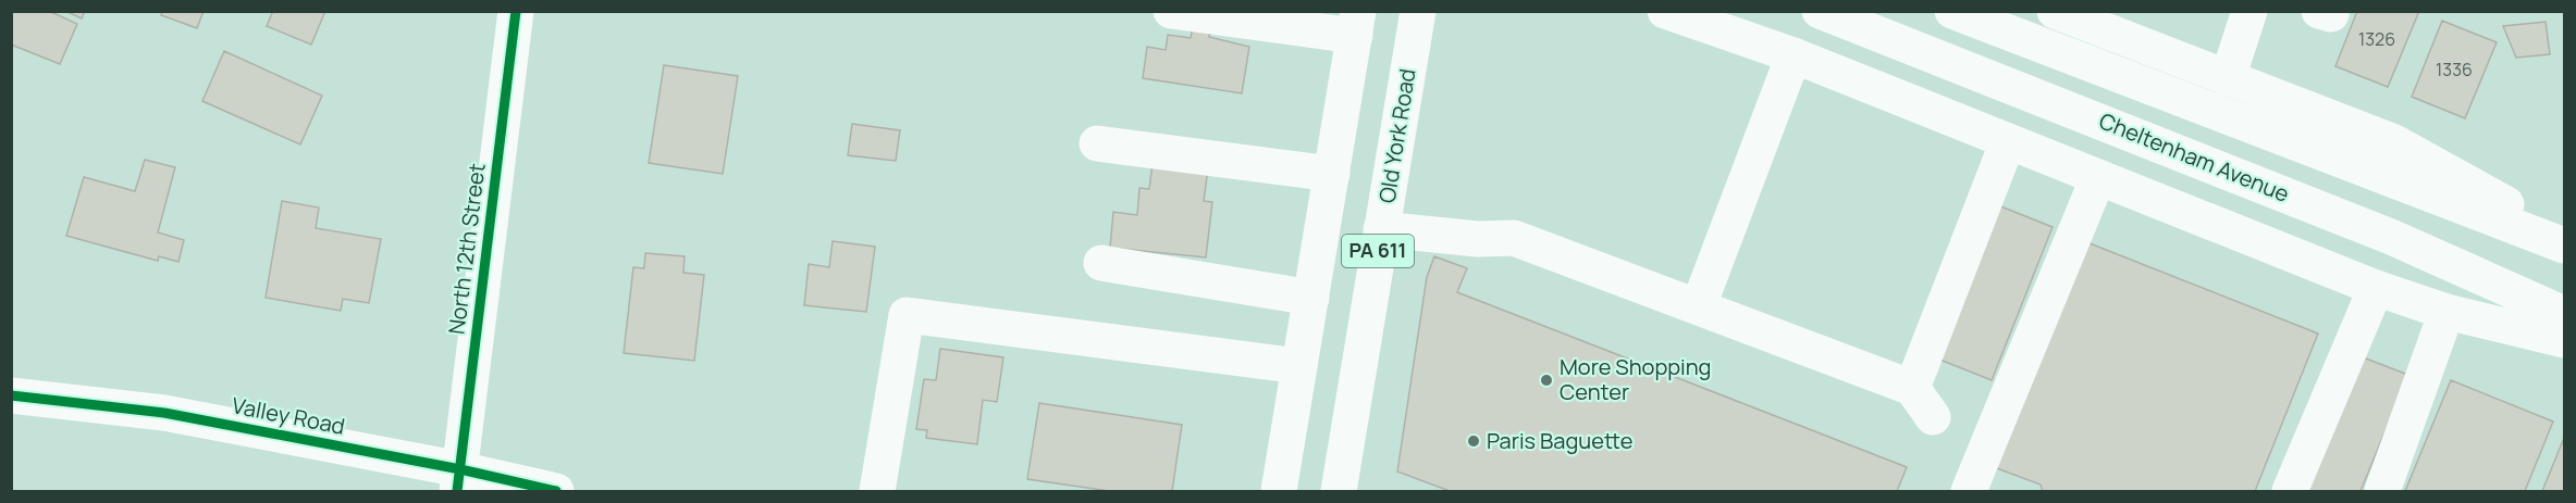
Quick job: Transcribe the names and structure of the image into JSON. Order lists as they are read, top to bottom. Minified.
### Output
{"streets":{"main road":["Old York Road","Cheltenham Avenue","North 12th Street","PA 611","Valley Road"]},"crossings":[["North 12th Street","Valley Road"]],"places":["More Shopping Center","Paris Baguette"],"house_numbers":["1326","1336"]}
